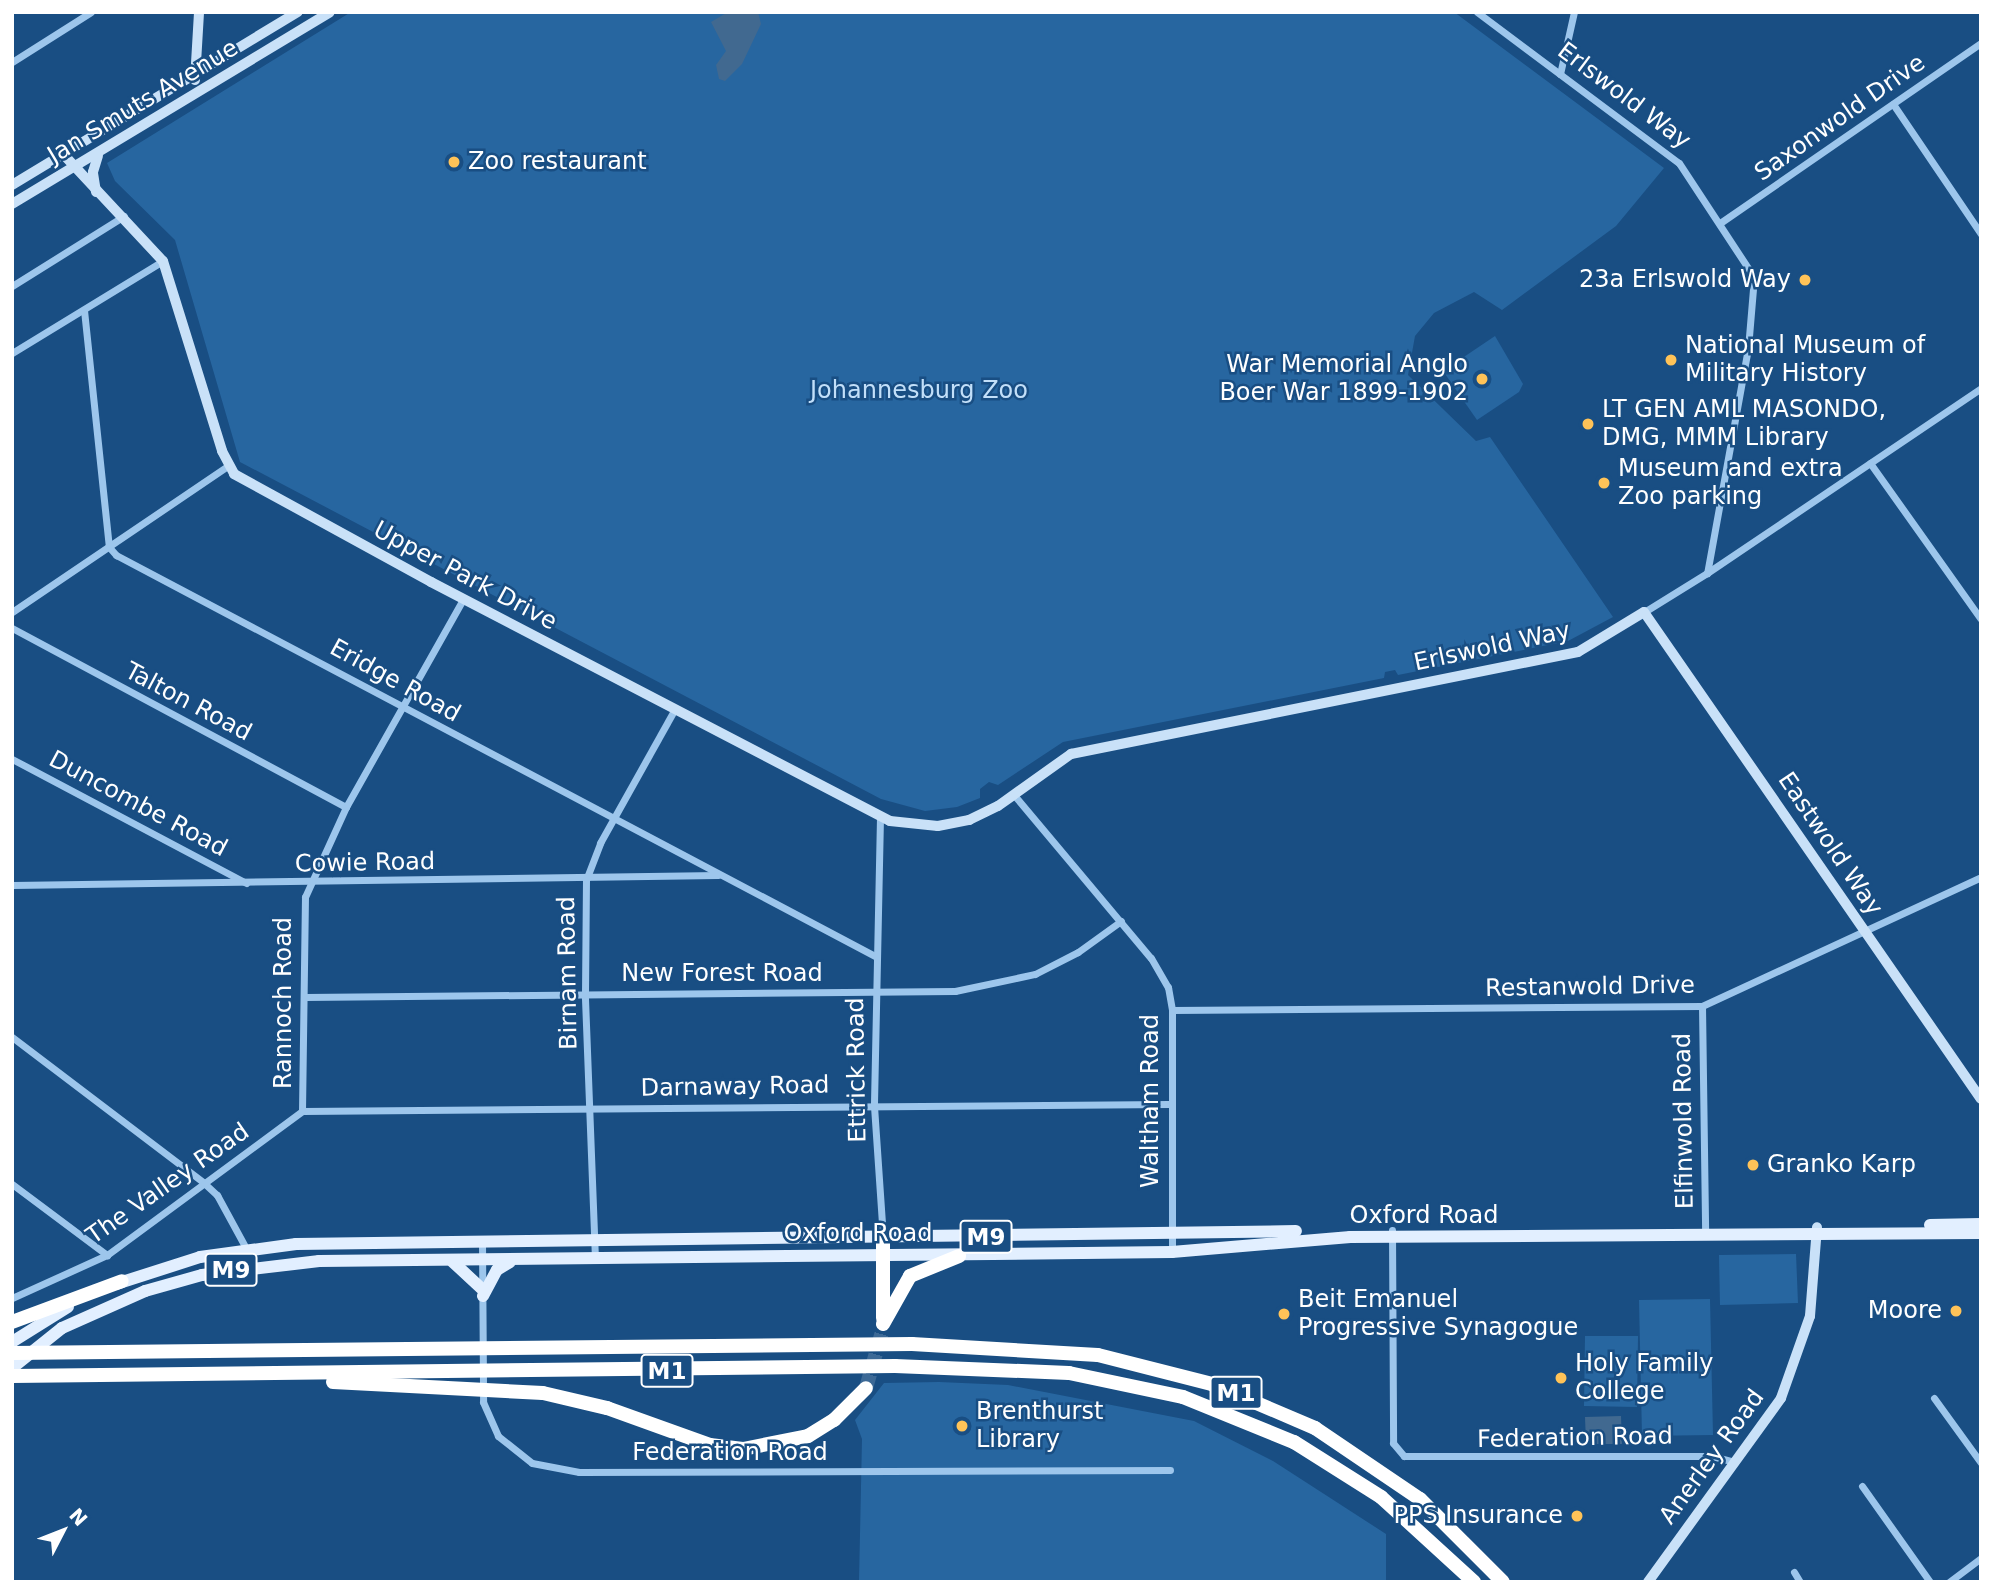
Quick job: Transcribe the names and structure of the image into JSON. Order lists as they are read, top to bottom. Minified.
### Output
{"streets":{"highway":["M1"],"main road":["Erlswold Way","Jan Smuts Avenue","Upper Park Drive","Eastwold Way","Oxford Road","M9","Anerley Road"],"street":["Saxonwold Drive","Eridge Road","Talton Road","Duncombe Road","Cowie Road","Birnam Road","New Forest Road","Restanwold Drive","Rannoch Road","Ettrick Road","Darnaway Road","Waltham Road","Elfinwold Road","The Valley Road","Federation Road"]},"crossings":[["Erlswold Way","Saxonwold Drive"],["Erlswold Way","Upper Park Drive"],["Erlswold Way","Eastwold Way"],["Erlswold Way","Waltham Road"],["Upper Park Drive","Birnam Road"],["Upper Park Drive","Rannoch Road"],["Upper Park Drive","Ettrick Road"],["Upper Park Drive","Waltham Road"],["Eridge Road","Cowie Road"],["Eridge Road","Birnam Road"],["Eridge Road","Rannoch Road"],["Eridge Road","Ettrick Road"],["Talton Road","Rannoch Road"],["Duncombe Road","Cowie Road"],["Eastwold Way","Restanwold Drive"],["Cowie Road","Birnam Road"],["Cowie Road","Rannoch Road"],["Birnam Road","New Forest Road"],["Birnam Road","Darnaway Road"],["Birnam Road","Oxford Road"],["New Forest Road","Rannoch Road"],["New Forest Road","Ettrick Road"],["New Forest Road","Waltham Road"],["Restanwold Drive","Waltham Road"],["Restanwold Drive","Elfinwold Road"],["Rannoch Road","Darnaway Road"],["Rannoch Road","The Valley Road"],["Ettrick Road","Darnaway Road"],["Ettrick Road","Oxford Road"],["Darnaway Road","Waltham Road"],["Darnaway Road","The Valley Road"],["Waltham Road","Oxford Road"],["Elfinwold Road","Oxford Road"],["Oxford Road","Federation Road"],["Oxford Road","Anerley Road"],["Federation Road","Anerley Road"]],"parks":["Johannesburg Zoo"],"places":["Zoo restaurant","23a Erlswold Way","National Museum of Military History","War Memorial Anglo Boer War 1899-1902","LT GEN AML MASONDO, DMG, MMM Library","Museum and extra Zoo parking","Granko Karp","Moore","Beit Emanuel Progressive Synagogue","Holy Family College","Brenthurst Library","PPS Insurance"],"north":"top right"}
